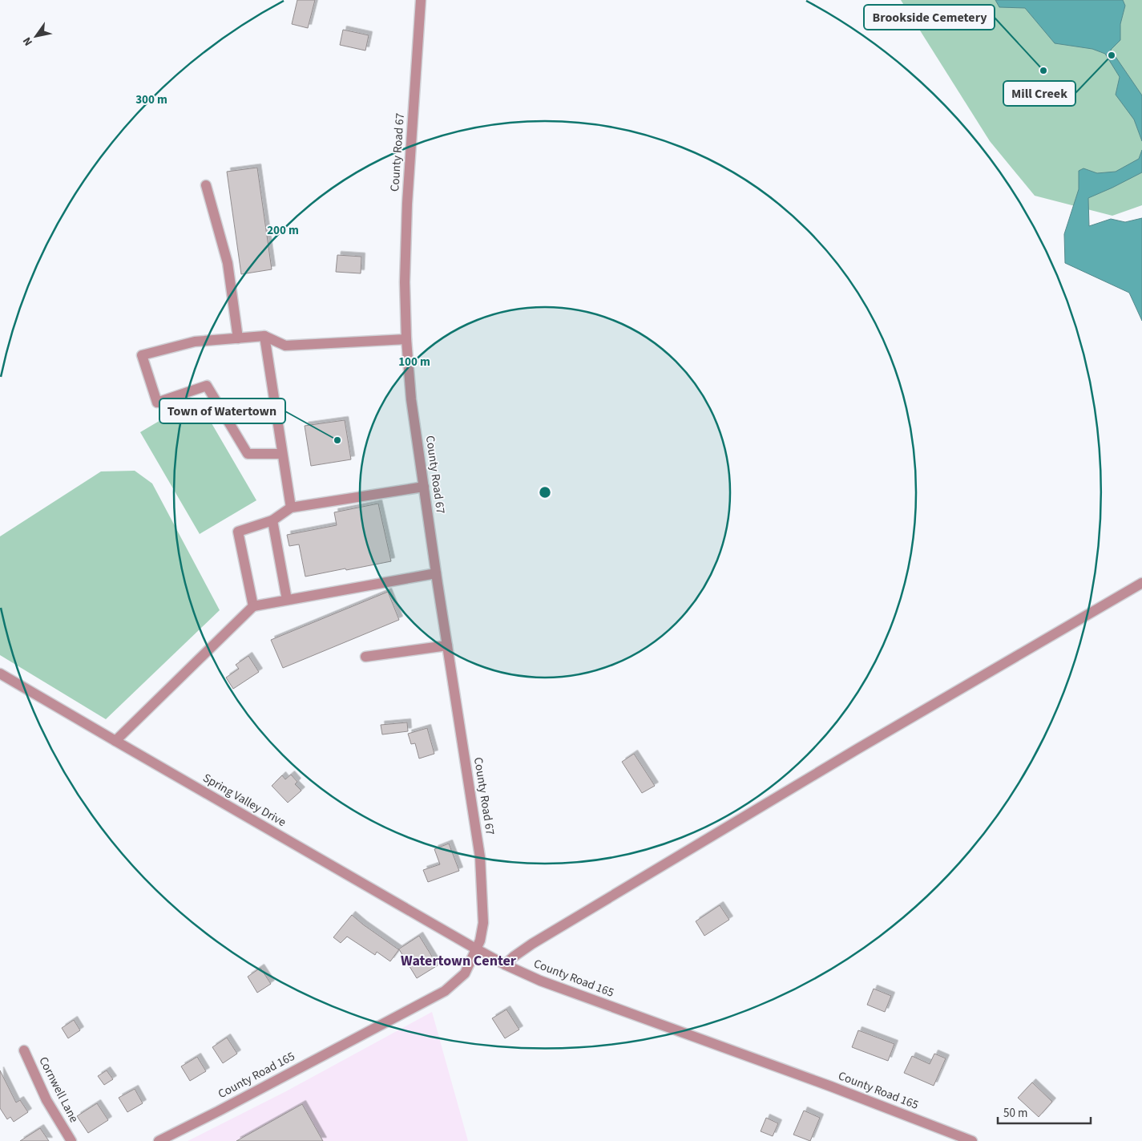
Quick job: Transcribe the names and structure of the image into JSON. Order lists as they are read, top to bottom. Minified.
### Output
{"streets":{"street":["County Road 67","Spring Valley Drive","County Road 165","Cornwell Lane"]},"crossings":[["County Road 67","Spring Valley Drive"],["County Road 67","County Road 165"],["Spring Valley Drive","County Road 165"]],"districts":["Watertown Center"],"places":["Mill Creek","Brookside Cemetery","Town of Watertown"],"scale_bar":"50 m","north":"bottom left","rings":["300 m","200 m","100 m"]}
